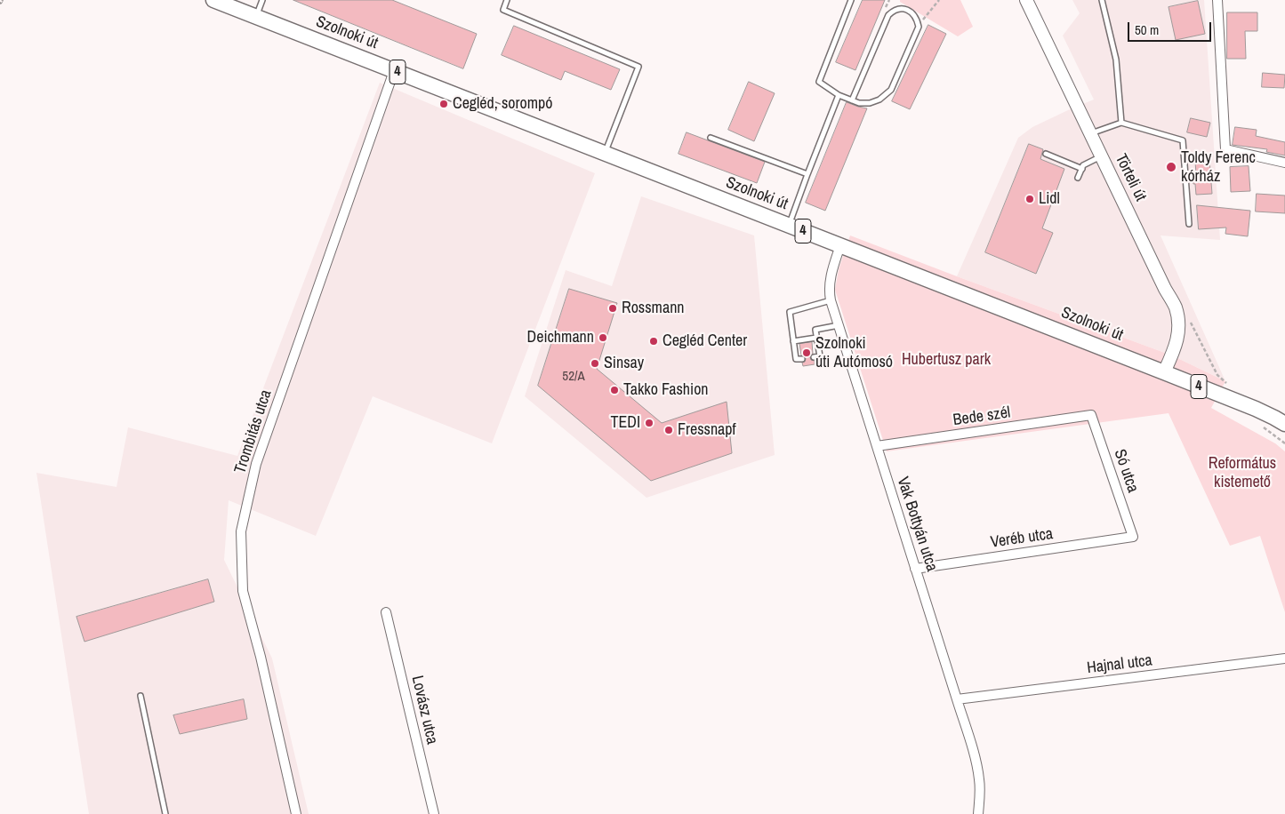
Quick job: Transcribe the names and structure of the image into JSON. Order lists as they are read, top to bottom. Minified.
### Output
{"streets":{"main road":["Szolnoki út","4","Törteli út"],"street":["Bede szél","Trombitás utca","Só utca","Vak Bottyán utca","Veréb utca","Hajnal utca","Lovász utca"]},"crossings":[["Szolnoki út","Törteli út"],["Szolnoki út","Trombitás utca"],["Szolnoki út","Vak Bottyán utca"],["Bede szél","Só utca"],["Bede szél","Vak Bottyán utca"],["Só utca","Veréb utca"],["Vak Bottyán utca","Veréb utca"],["Vak Bottyán utca","Hajnal utca"]],"parks":["Hubertusz park","Református kistemető"],"places":["Cegléd, sorompó","Toldy Ferenc kórház","Lidl","Rossmann","Deichmann","Cegléd Center","Szolnoki úti Autómosó","Sinsay","Takko Fashion","TEDI","Fressnapf"],"house_numbers":["52/A"],"scale_bar":"50 m"}
